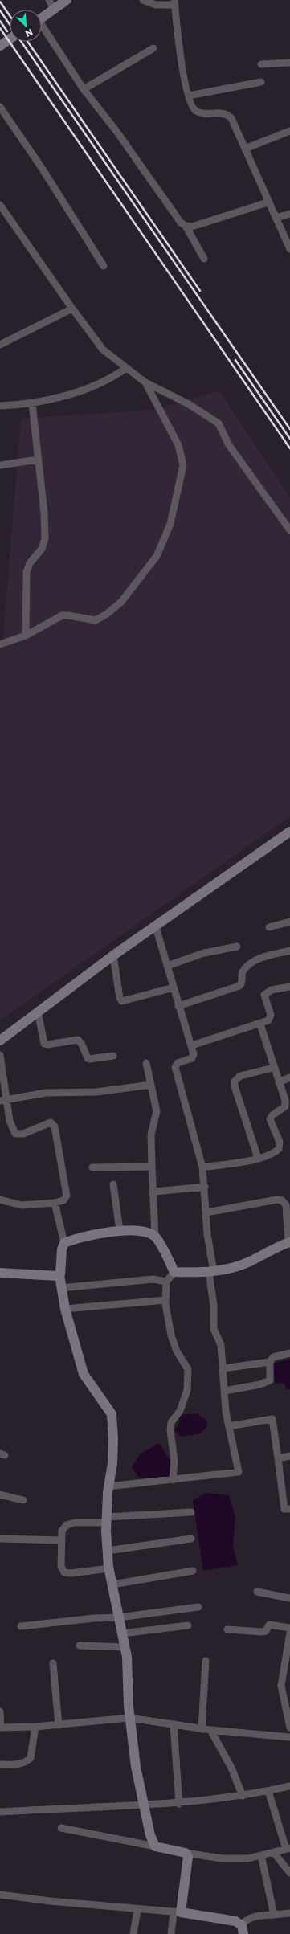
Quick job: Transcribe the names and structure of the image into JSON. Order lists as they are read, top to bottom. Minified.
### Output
{"north":"bottom right"}
